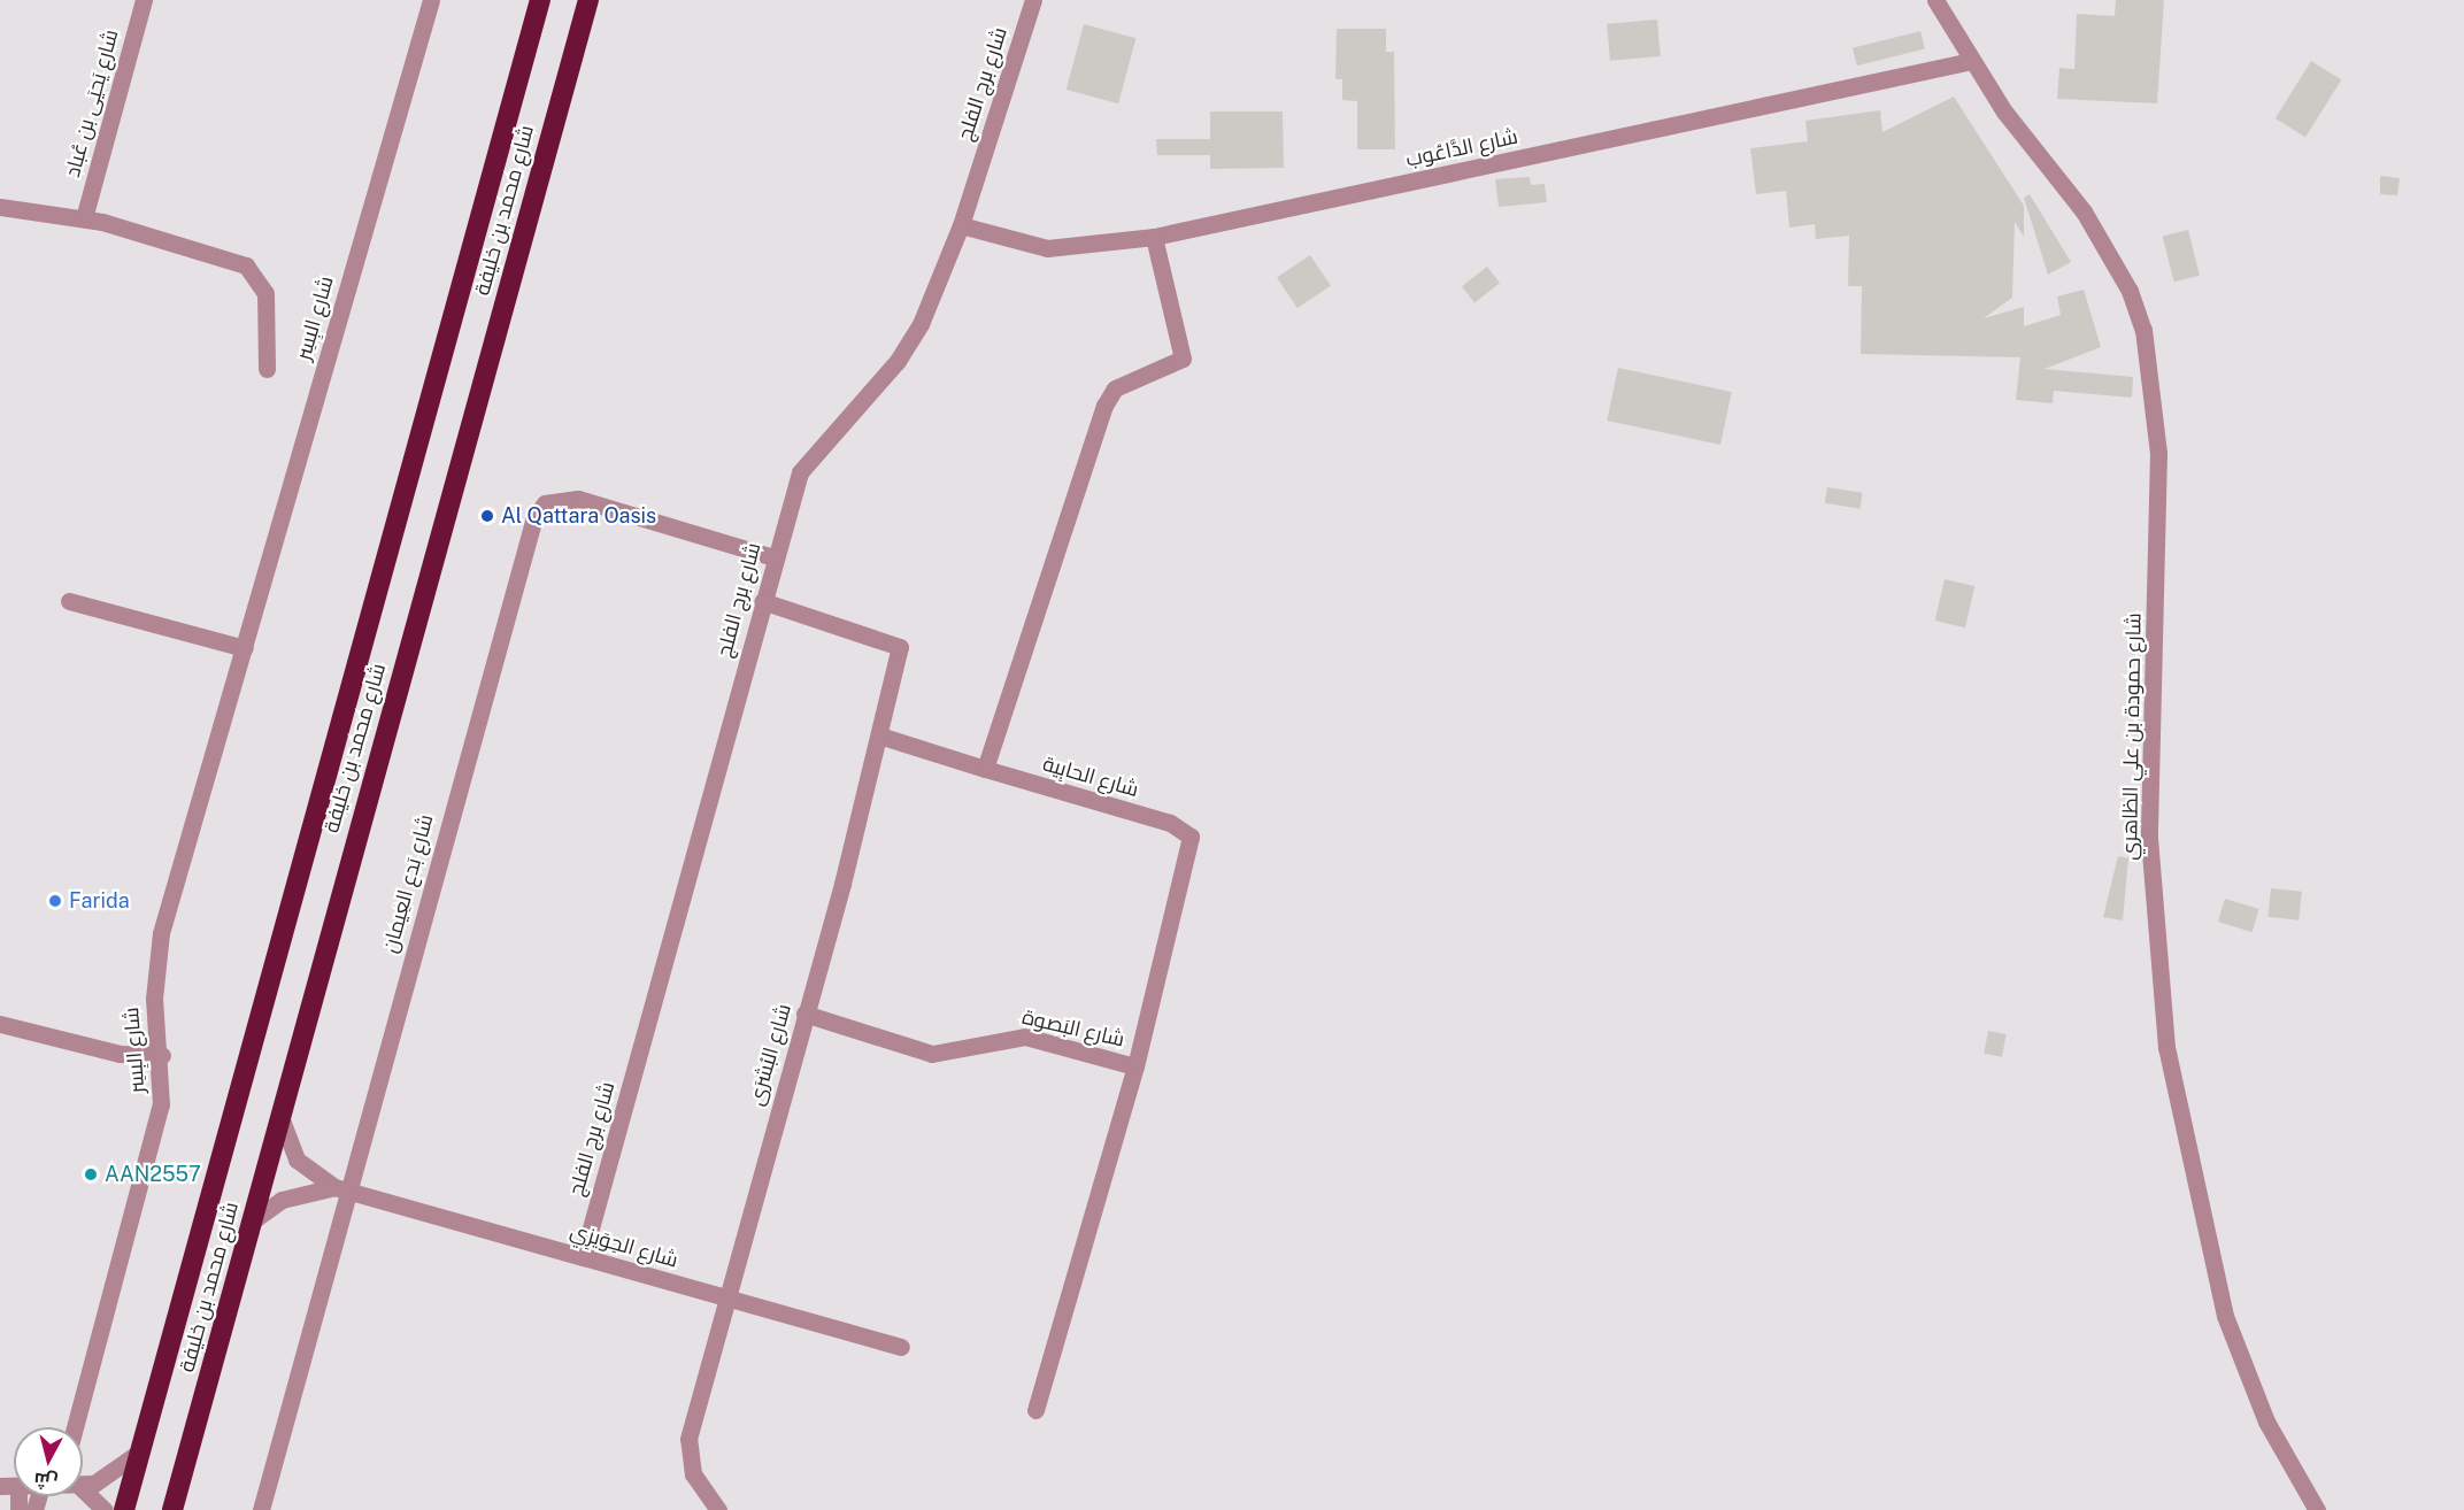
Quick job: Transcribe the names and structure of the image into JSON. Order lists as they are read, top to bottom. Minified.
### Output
{"streets":{"highway":["شارع محمد بن خليفة"],"street":["شارع برج الفلج","شارع يَحيَى بن عُباد","شارع الدَّاعُوب","شارع البِسِر","شارع حمودة بن علي الظاهري","شارع الحابِية","شارع بَدع العِيمان","شارع البَصوة","شارع البُشرَى","شارع الحِوَيزِي"]},"crossings":[["شارع برج الفلج","شارع الدَّاعُوب"],["شارع برج الفلج","شارع بَدع العِيمان"],["شارع برج الفلج","شارع البُشرَى"],["شارع برج الفلج","شارع الحِوَيزِي"],["شارع الدَّاعُوب","شارع حمودة بن علي الظاهري"],["شارع محمد بن خليفة","شارع الحِوَيزِي"],["شارع الحابِية","شارع البَصوة"],["شارع بَدع العِيمان","شارع الحِوَيزِي"],["شارع البَصوة","شارع البُشرَى"],["شارع البُشرَى","شارع الحِوَيزِي"]],"places":["Al Qattara Oasis","Farida","AAN2557"],"north":"bottom"}
